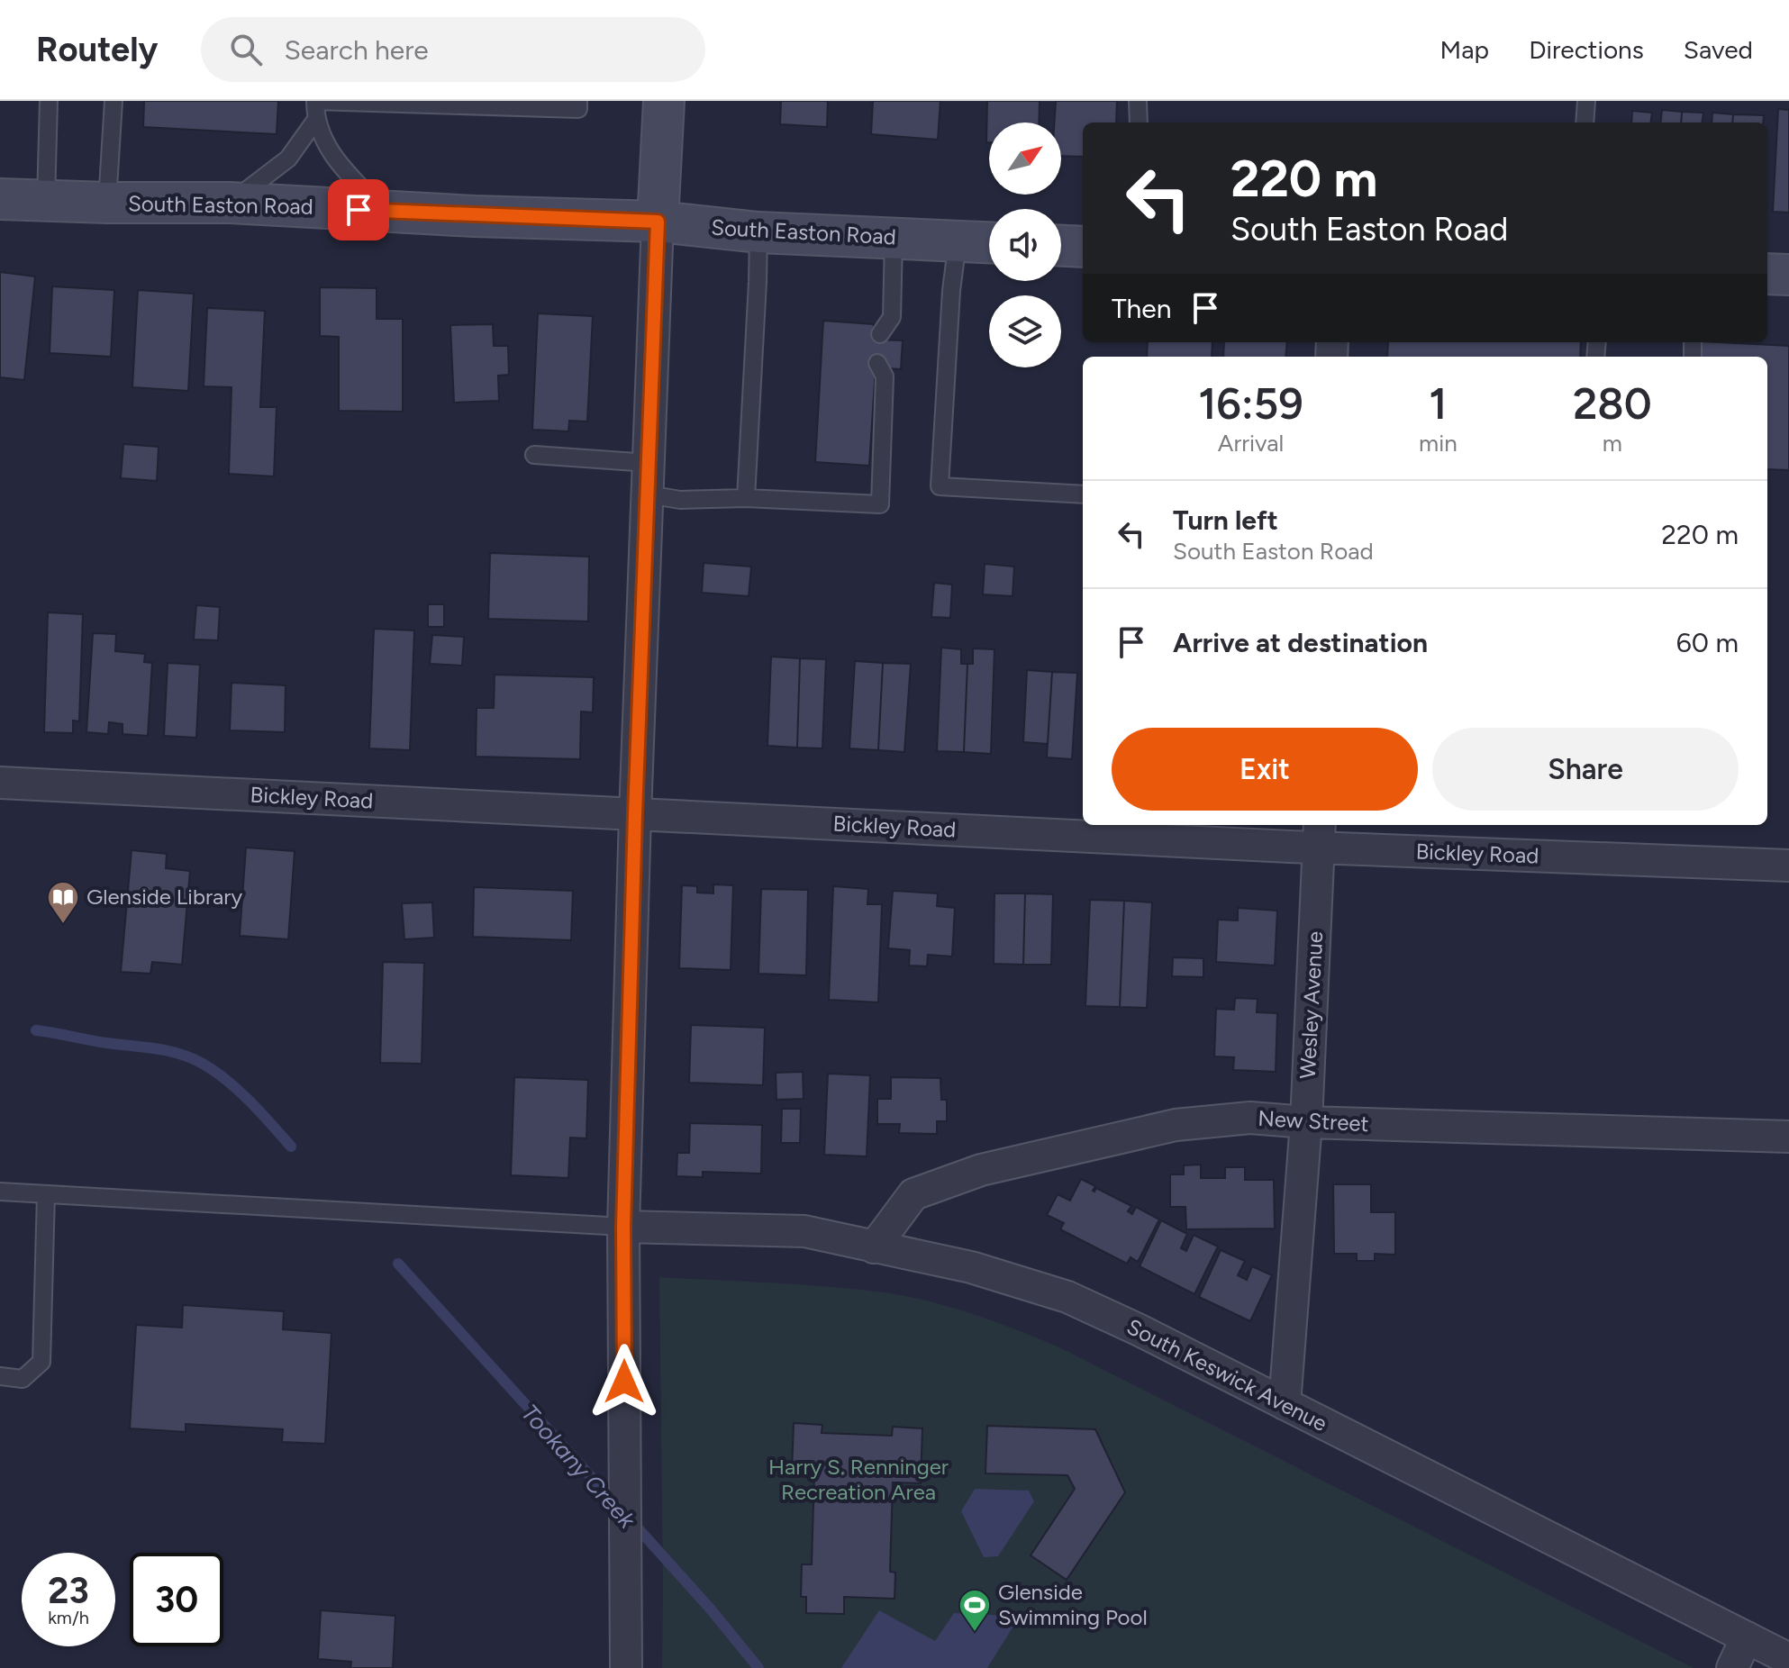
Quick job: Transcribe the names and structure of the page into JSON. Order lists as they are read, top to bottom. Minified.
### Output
{"streets":{"main road":["South Easton Road"],"street":["Bickley Road","Wesley Avenue","New Street","South Keswick Avenue"]},"crossings":[["Bickley Road","Wesley Avenue"],["Wesley Avenue","New Street"],["Wesley Avenue","South Keswick Avenue"],["New Street","South Keswick Avenue"]],"water":["Tookany Creek"],"parks":["Harry S. Renninger Recreation Area"],"places":{"library":["Glenside Library"],"sports":["Glenside Swimming Pool"]},"north":"top right","page":{"header":"Routely","search":"Search here","nav":["Map","Directions","Saved"],"turn":["220 m","South Easton Road"],"then":"Then","eta":["16:59","Arrival","1","min","280","m"],"list":[{"name":"Turn left","note":"South Easton Road","value":"220 m"},{"name":"Arrive at destination","value":"60 m"}],"buttons":["Exit","Share"],"speed":"23 km/h","limit":"30"}}
